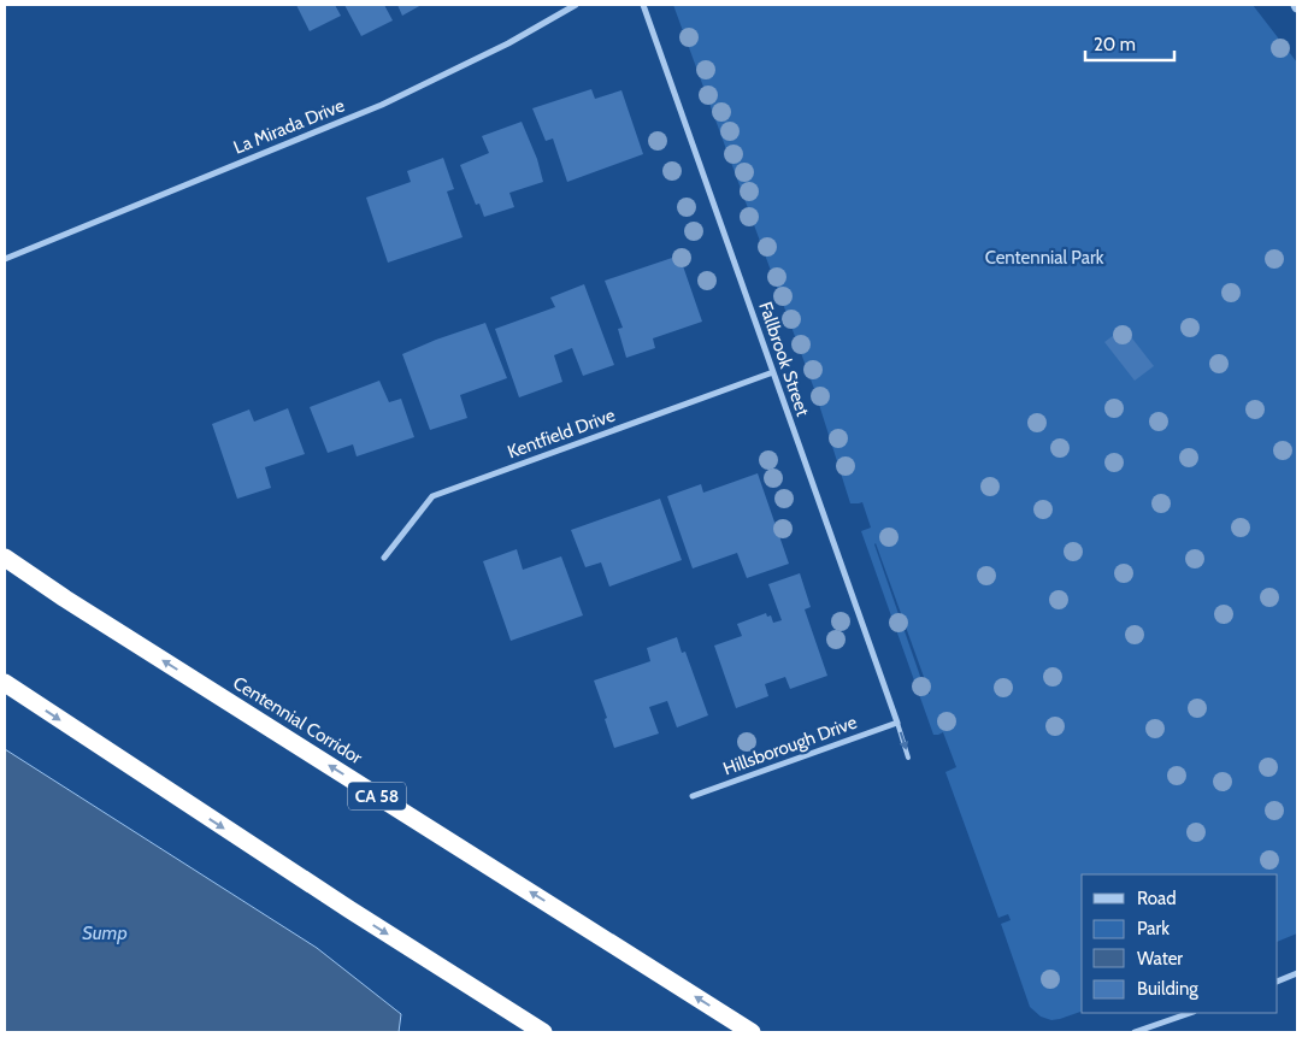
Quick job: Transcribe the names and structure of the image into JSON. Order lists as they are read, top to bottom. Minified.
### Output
{"streets":{"highway":["Centennial Corridor","CA 58"],"street":["La Mirada Drive","Fallbrook Street","Kentfield Drive","Hillsborough Drive"]},"crossings":[["Fallbrook Street","Kentfield Drive"],["Fallbrook Street","Hillsborough Drive"]],"water":["Sump"],"parks":["Centennial Park"],"legend":["Road","Park","Water","Building"],"scale_bar":"20 m"}
